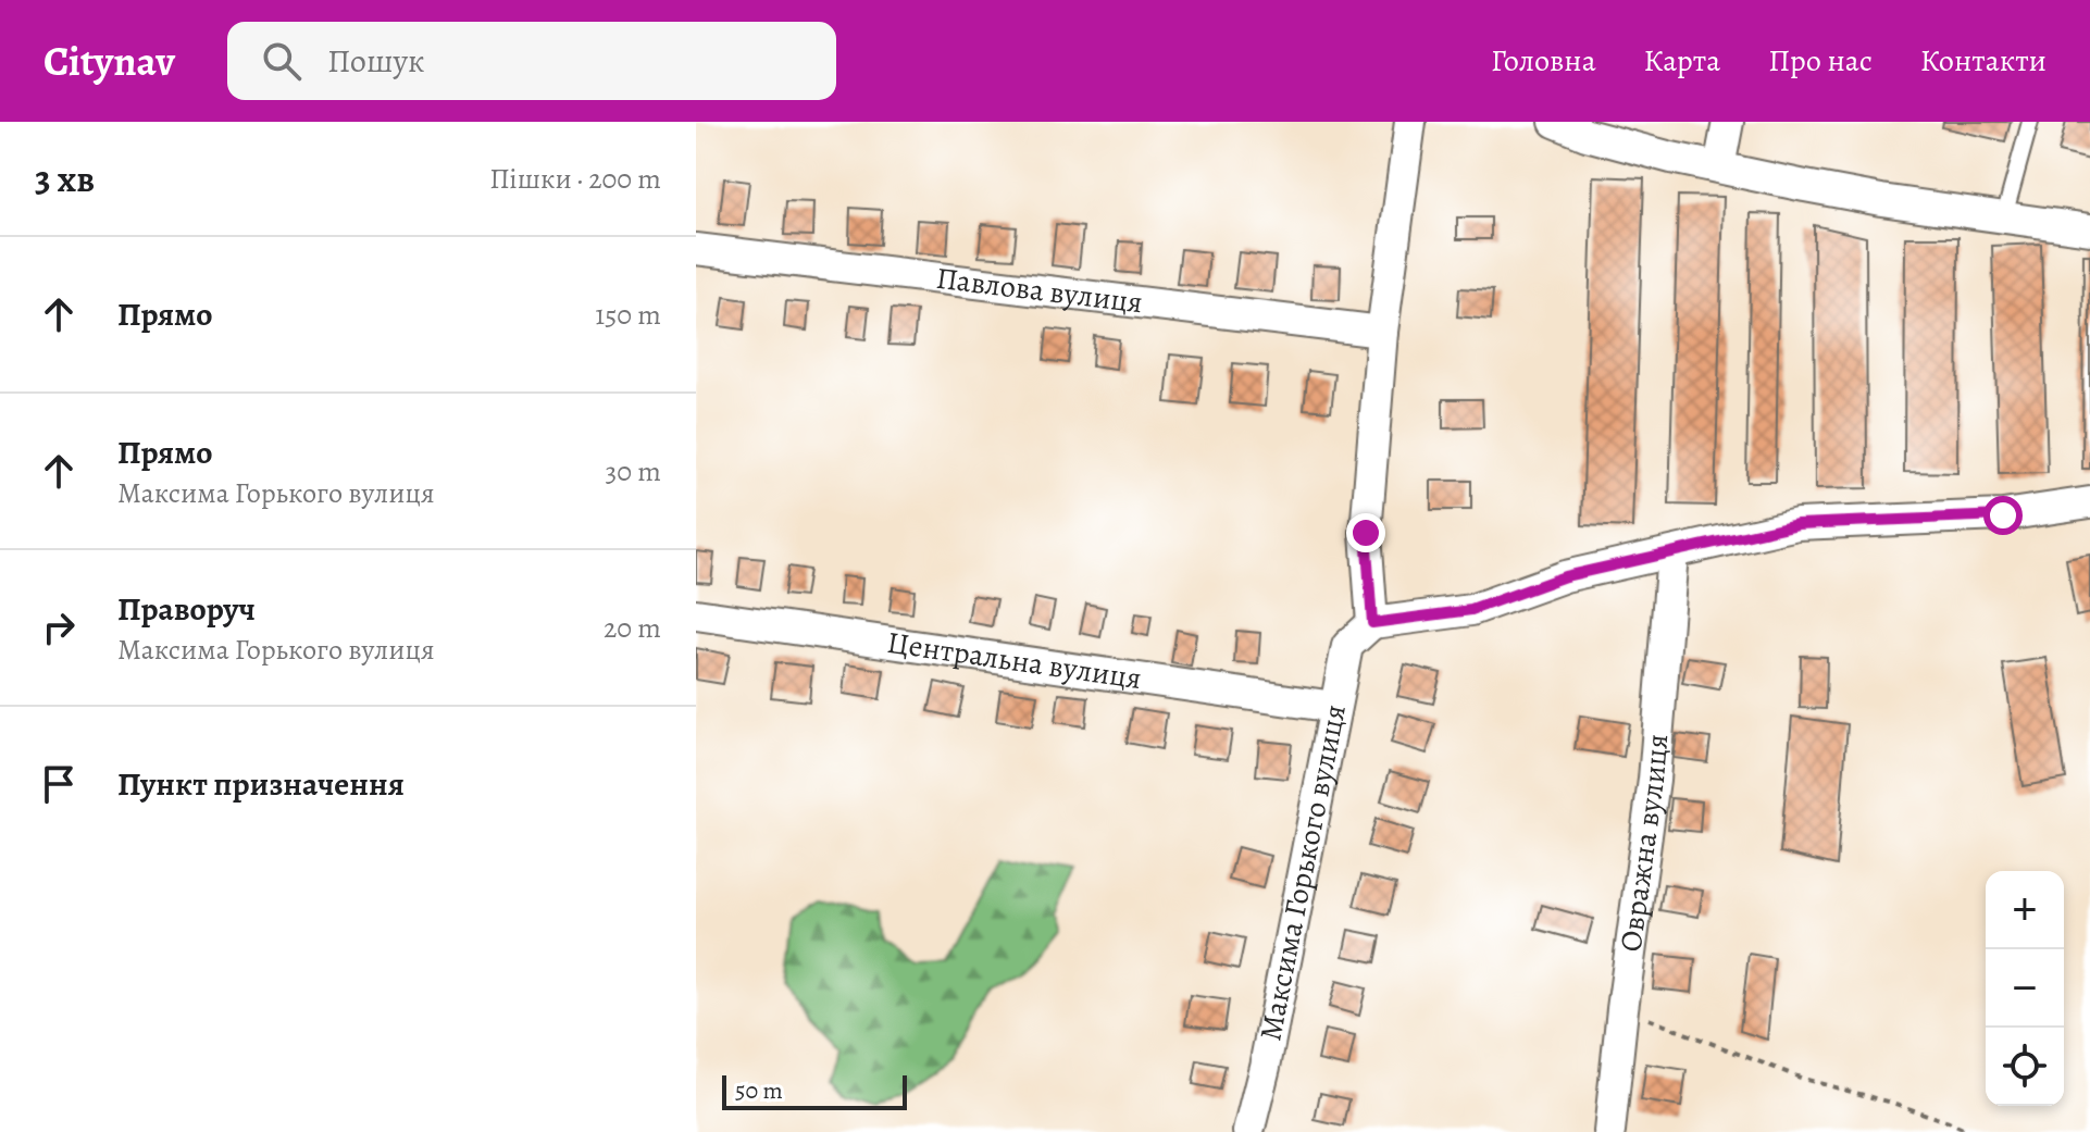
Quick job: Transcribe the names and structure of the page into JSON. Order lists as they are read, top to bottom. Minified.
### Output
{"streets":{"street":["Павлова вулиця","Центральна вулиця","Овражна вулиця","Максима Горького вулиця"]},"crossings":[["Центральна вулиця","Максима Горького вулиця"]],"scale_bar":"50 m","page":{"header":"Citynav","search":"Пошук","nav":["Головна","Карта","Про нас","Контакти"],"heading":["3 хв","Пішки · 200 m"],"list":[["Прямо","150 m"],["Прямо","Максима Горького вулиця","30 m"],["Праворуч","Максима Горького вулиця","20 m"],"Пункт призначення"],"map_buttons":["+","−"],"scale":"50 m"}}
